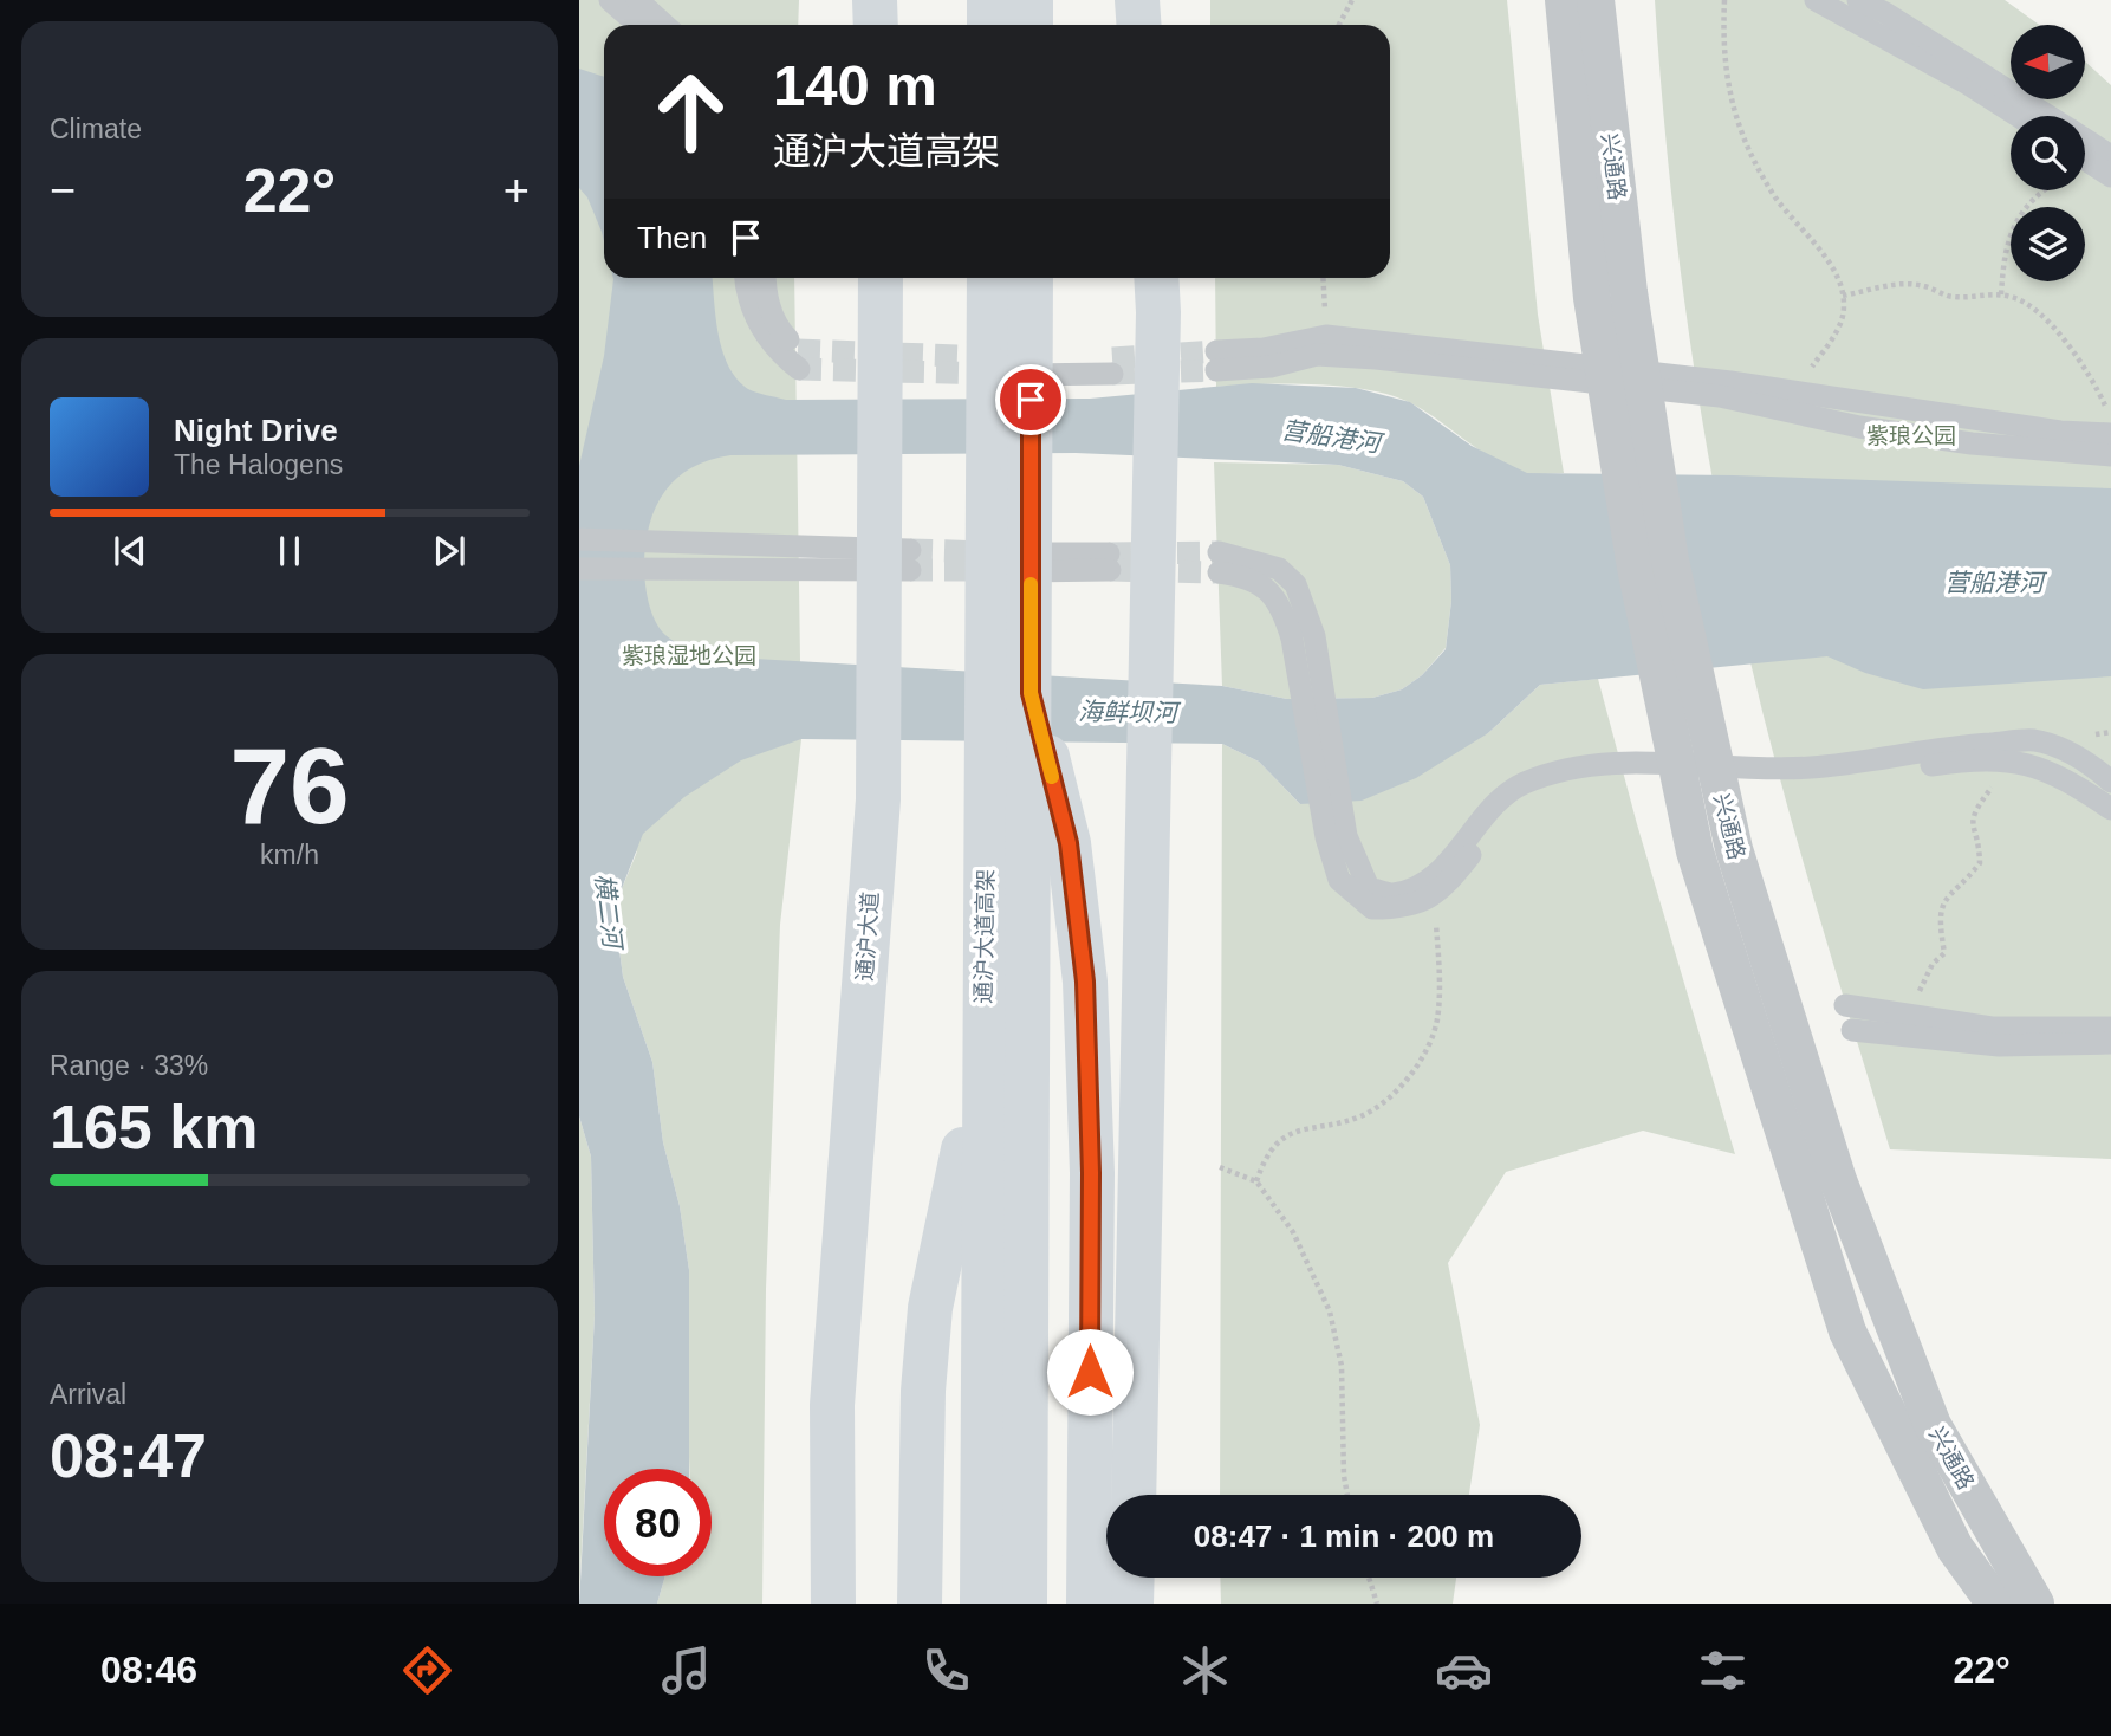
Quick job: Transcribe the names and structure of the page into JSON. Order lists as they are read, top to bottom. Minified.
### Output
{"streets":{"main road":["通沪大道","通沪大道高架"],"street":["兴通路"]},"water":["营船港河","海鲜坝河","横二河"],"parks":["紫琅公园","紫琅湿地公园"],"north":"left","page":{"tile":["Climate",["76","km/h"],["Range · 33%","165 km"],["Arrival","08:47"]],"turn":["140 m","通沪大道高架"],"heat":["−","22°","+"],"then":"Then","song":["Night Drive","The Halogens"],"limit":"80","trip":"08:47 · 1 min · 200 m","tabs":["08:46","22°"]}}
